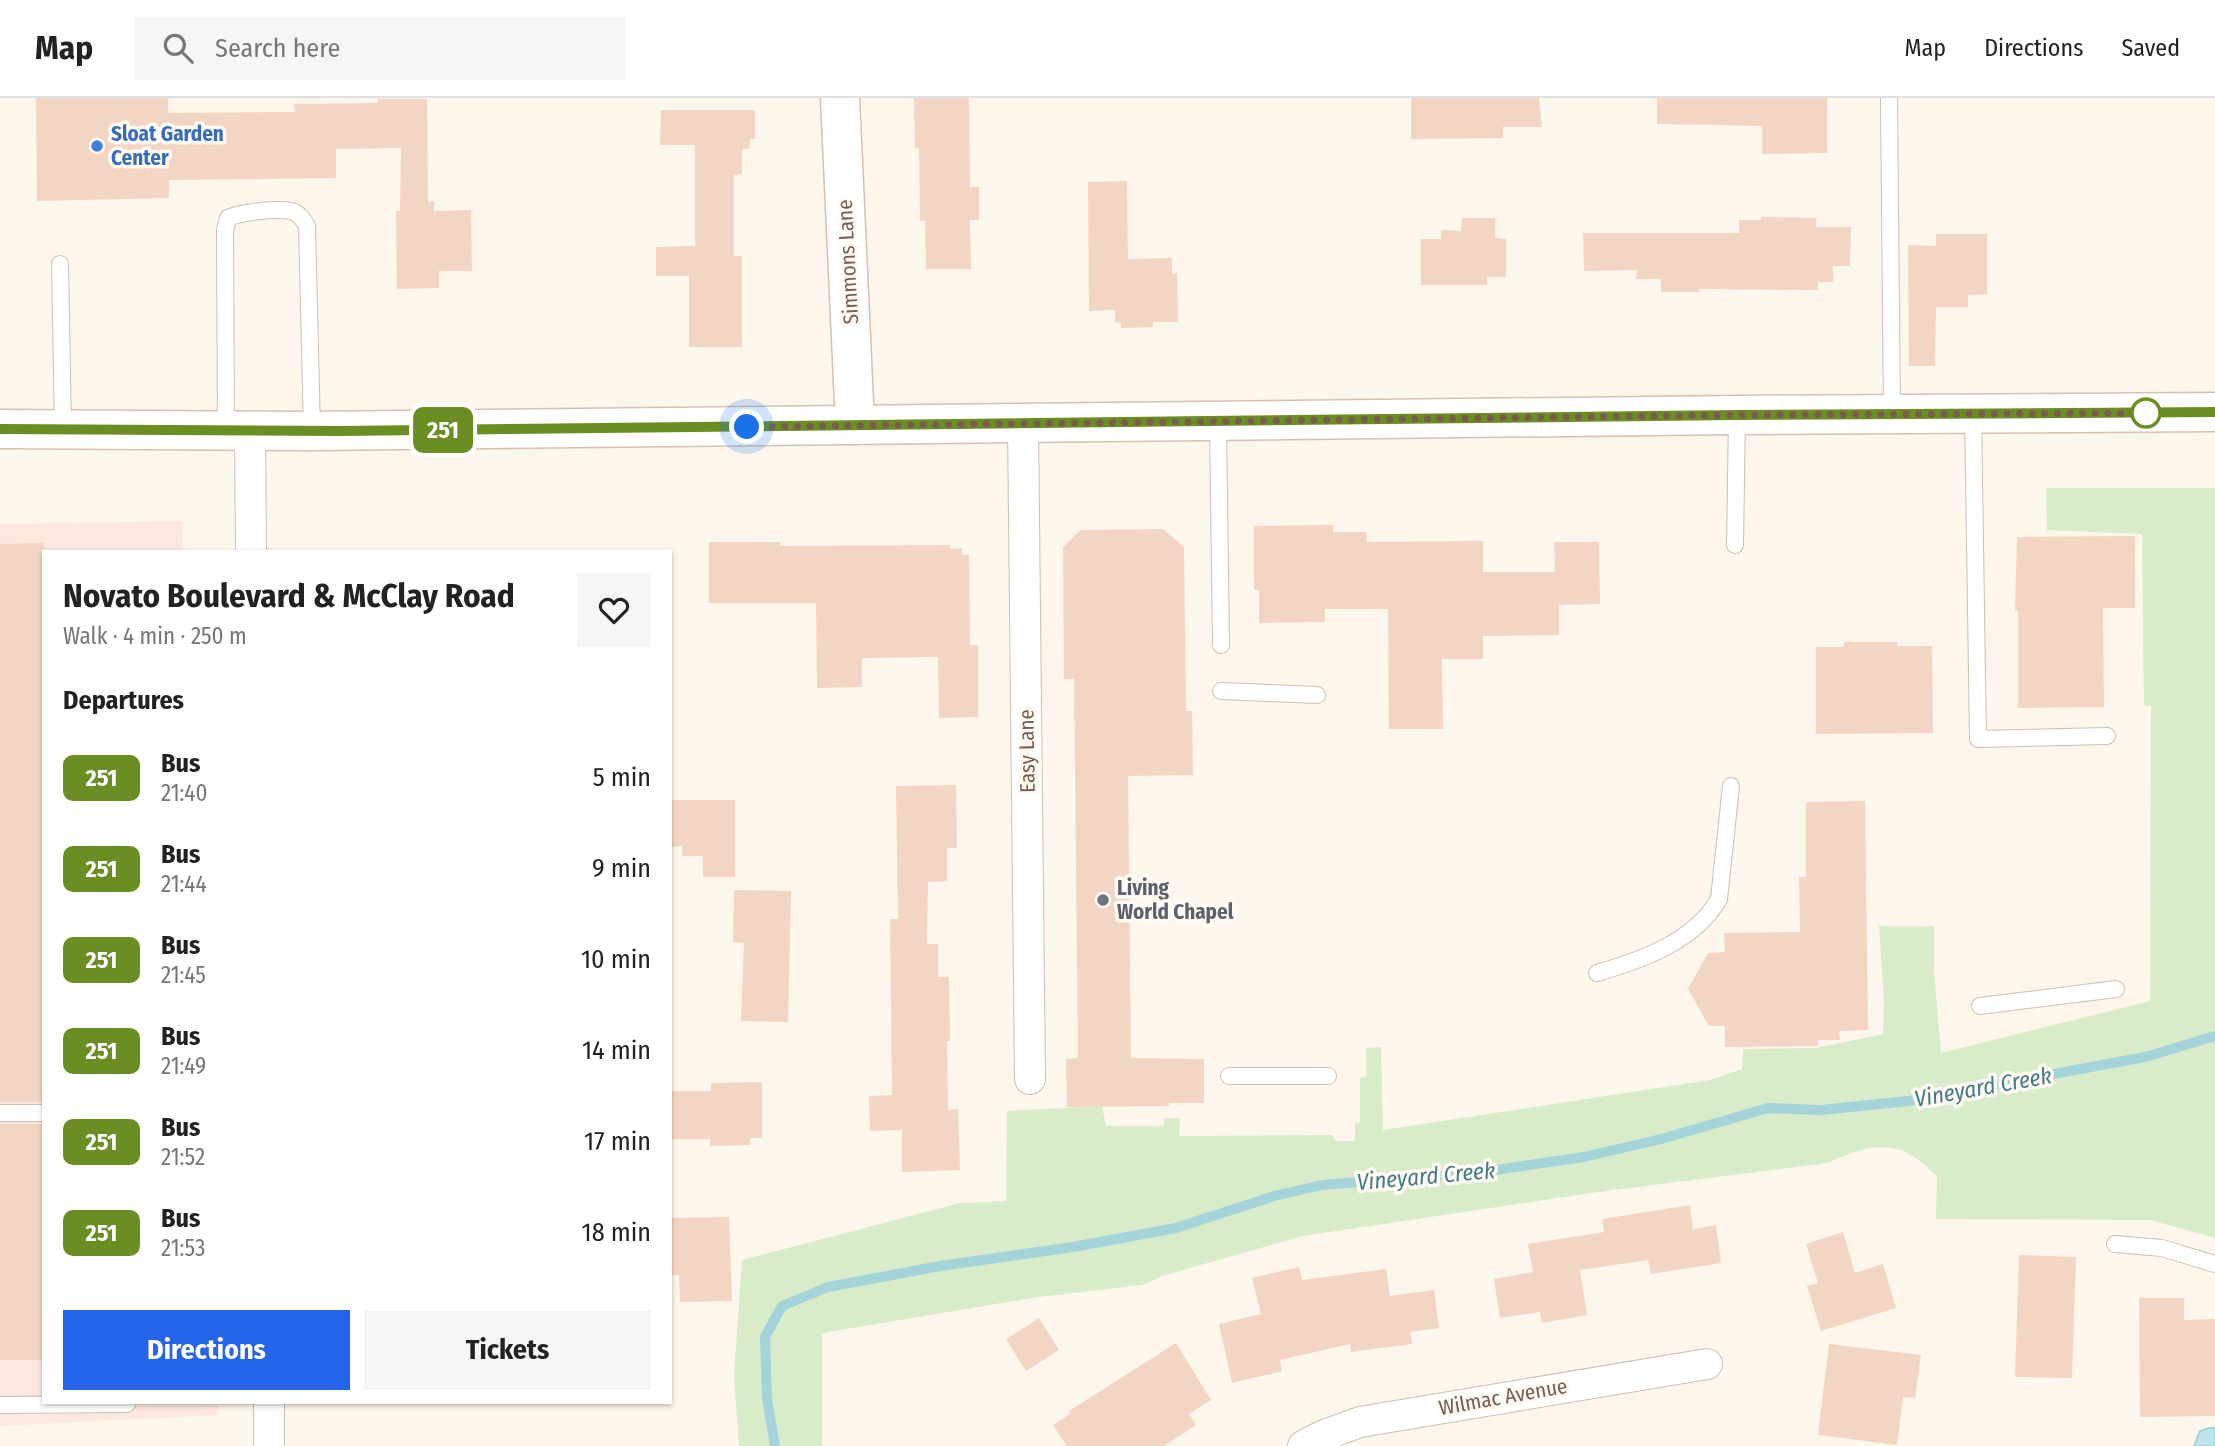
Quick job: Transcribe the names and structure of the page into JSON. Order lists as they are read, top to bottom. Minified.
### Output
{"streets":{"main road":["Simmons Lane"],"street":["Easy Lane","Wilmac Avenue"]},"water":["Vineyard Creek"],"places":["Sloat Garden Center","Living World Chapel"],"lines":["bus line 251"],"page":{"header":"Map","search":"Search here","nav":["Map","Directions","Saved"],"on_map":"251","heading":[["Novato Boulevard & McClay Road","Walk · 4 min · 250 m"],"Departures"],"list":[{"mark":"251","name":"Bus","note":"21:40","value":"5 min"},{"mark":"251","name":"Bus","note":"21:44","value":"9 min"},{"mark":"251","name":"Bus","note":"21:45","value":"10 min"},{"mark":"251","name":"Bus","note":"21:49","value":"14 min"},{"mark":"251","name":"Bus","note":"21:52","value":"17 min"},{"mark":"251","name":"Bus","note":"21:53","value":"18 min"}],"buttons":["Directions","Tickets"]}}
